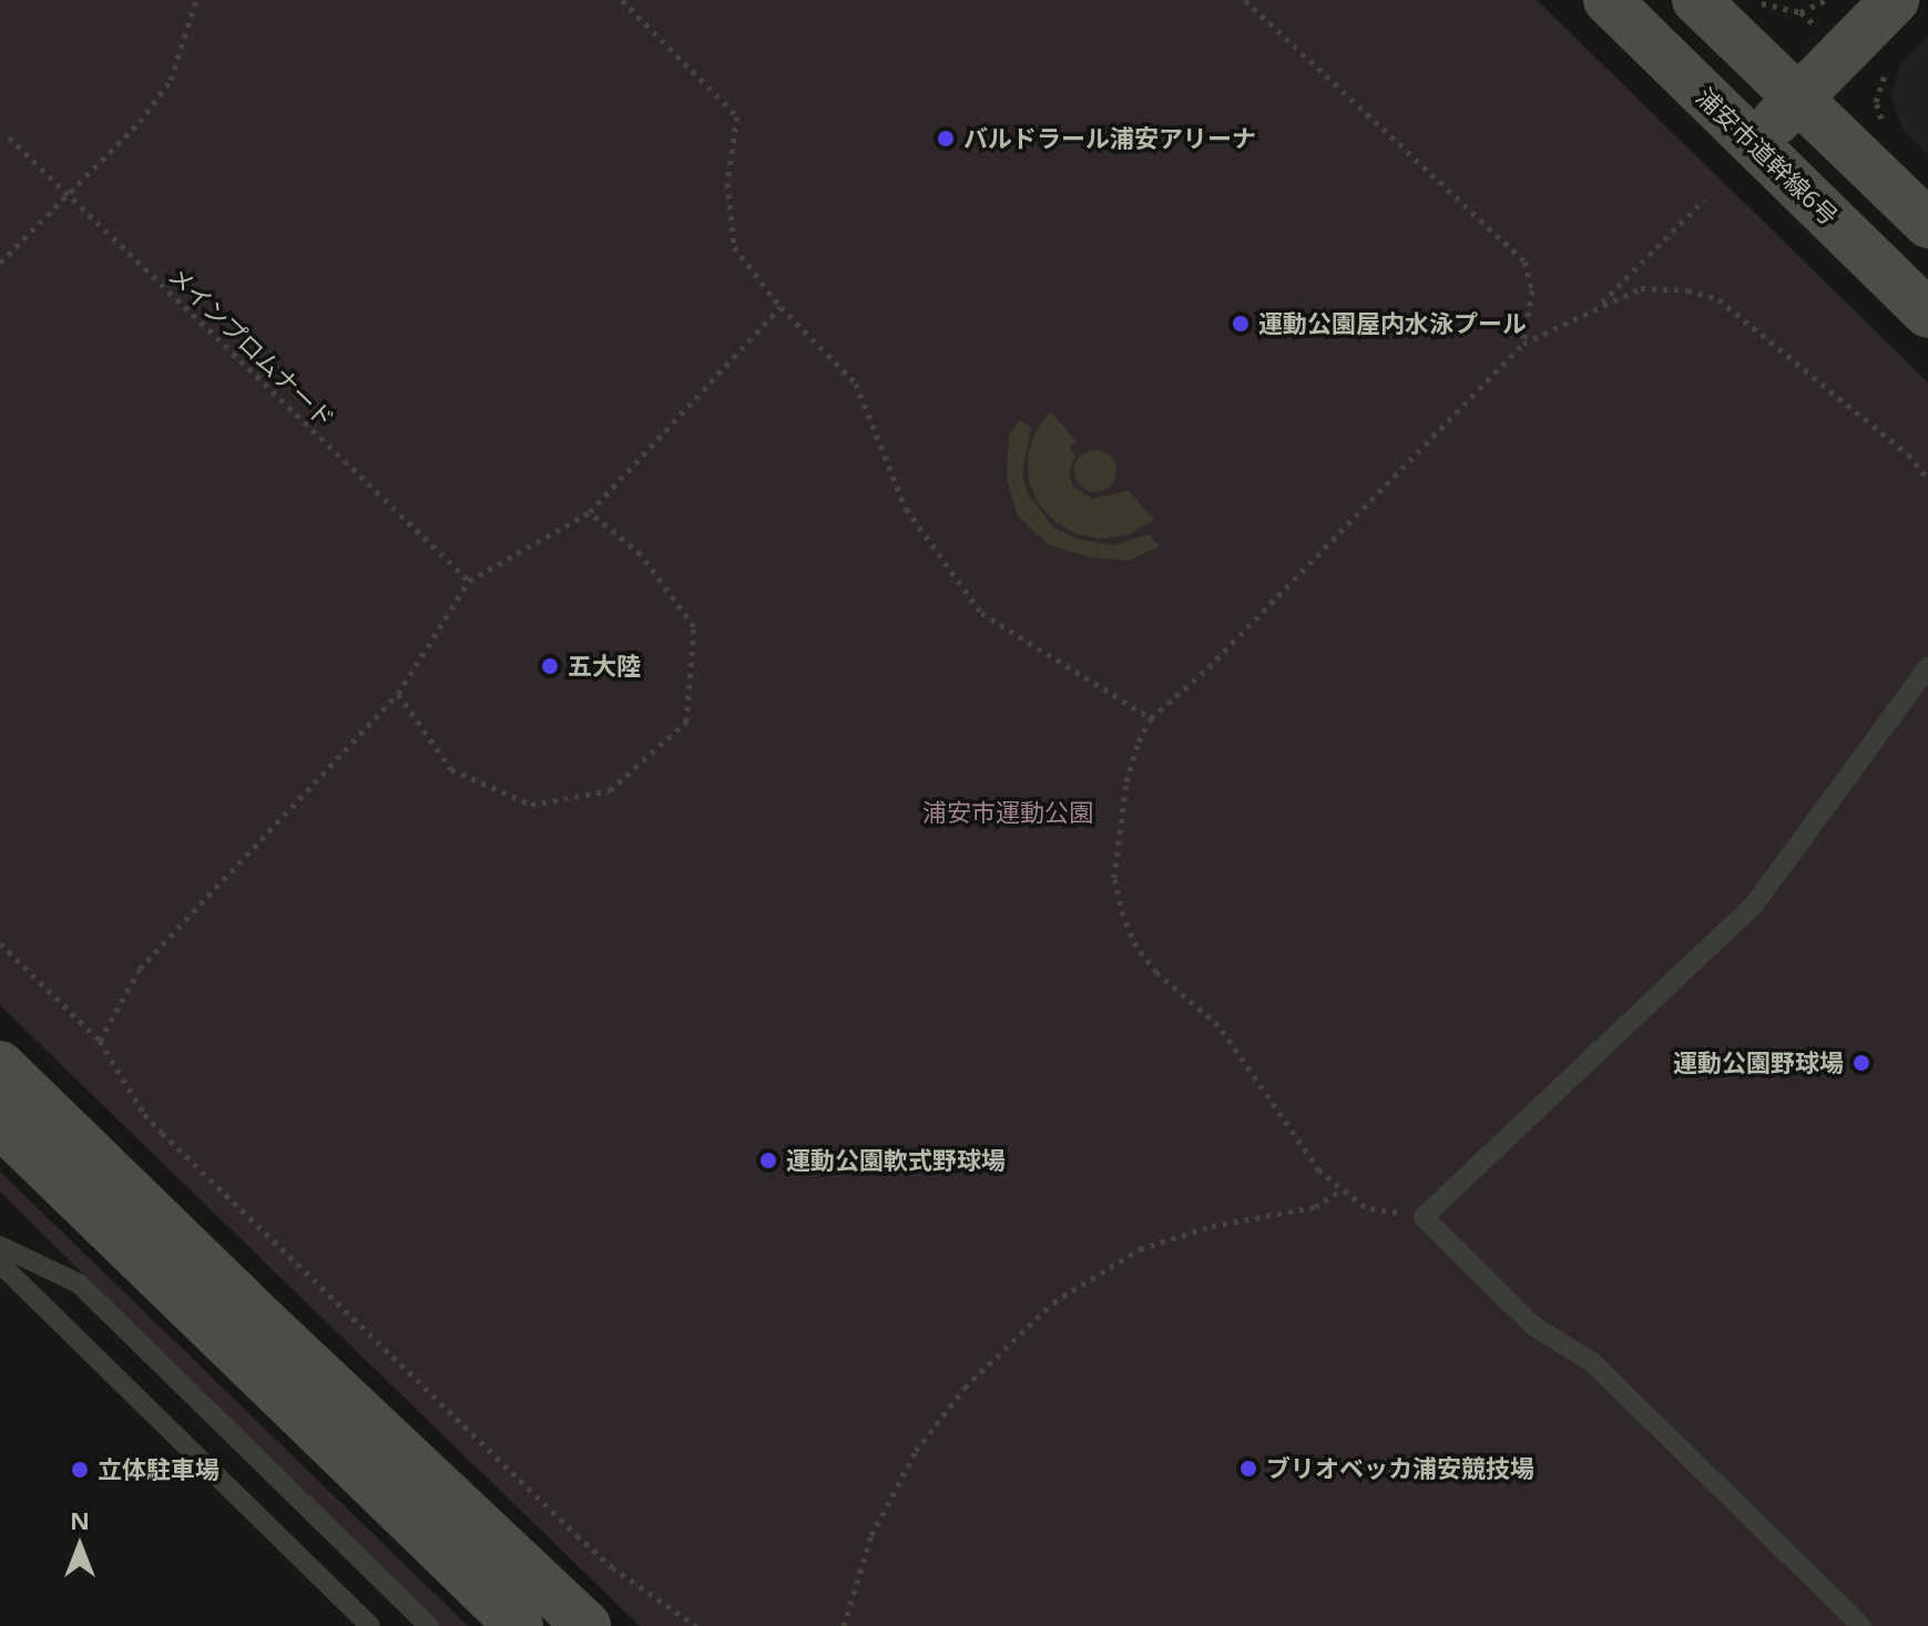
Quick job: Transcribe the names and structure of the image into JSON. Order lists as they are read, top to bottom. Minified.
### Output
{"streets":{"street":["浦安市道幹線6号"],"path":["メインプロムナード"]},"parks":["浦安市運動公園"],"places":["バルドラール浦安アリーナ","運動公園屋内水泳プール","五大陸","運動公園野球場","運動公園軟式野球場","ブリオベッカ浦安競技場","立体駐車場"],"north":"top"}
